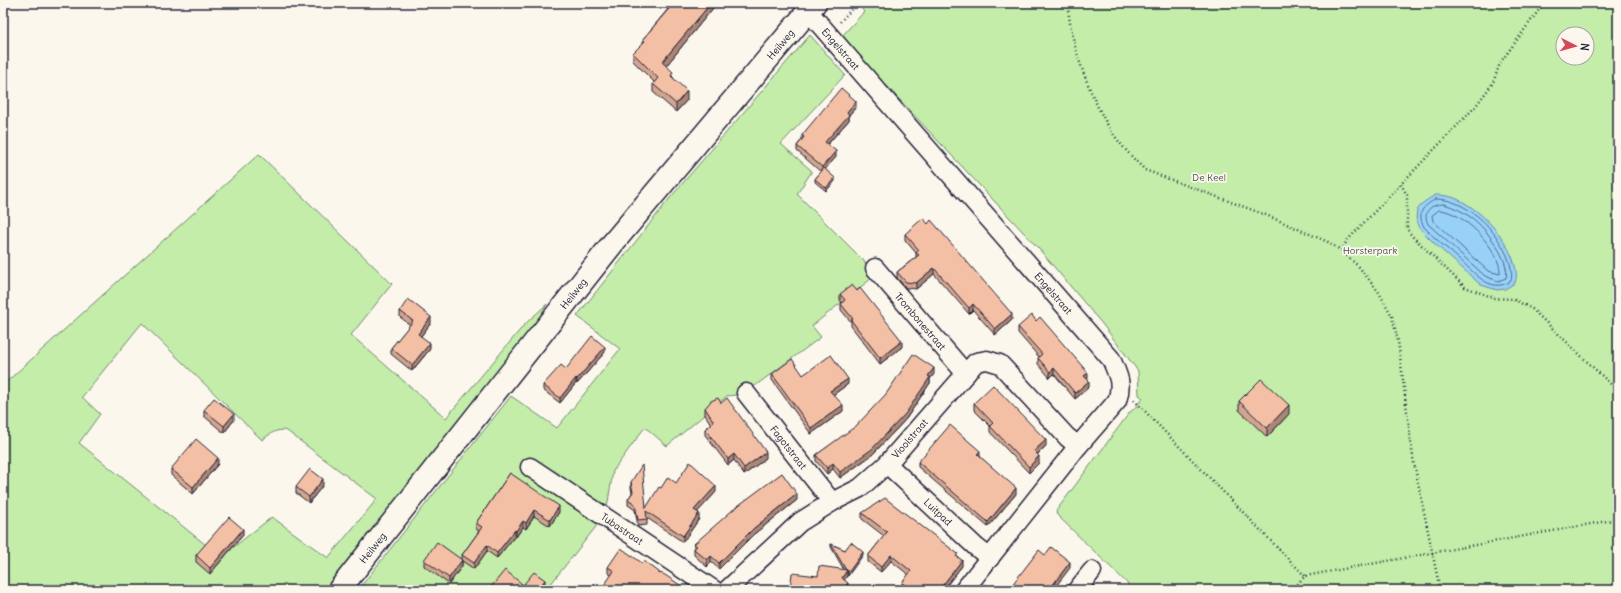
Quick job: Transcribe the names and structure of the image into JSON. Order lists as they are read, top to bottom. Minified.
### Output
{"streets":{"street":["Heilweg","Engelstraat","Trombonestraat","Vioolstraat","Fagotstraat","Luitpad","Tubastraat"]},"crossings":[["Heilweg","Engelstraat"],["Trombonestraat","Vioolstraat"],["Vioolstraat","Fagotstraat"],["Vioolstraat","Luitpad"]],"parks":["De Keel","Horsterpark"],"north":"right"}
